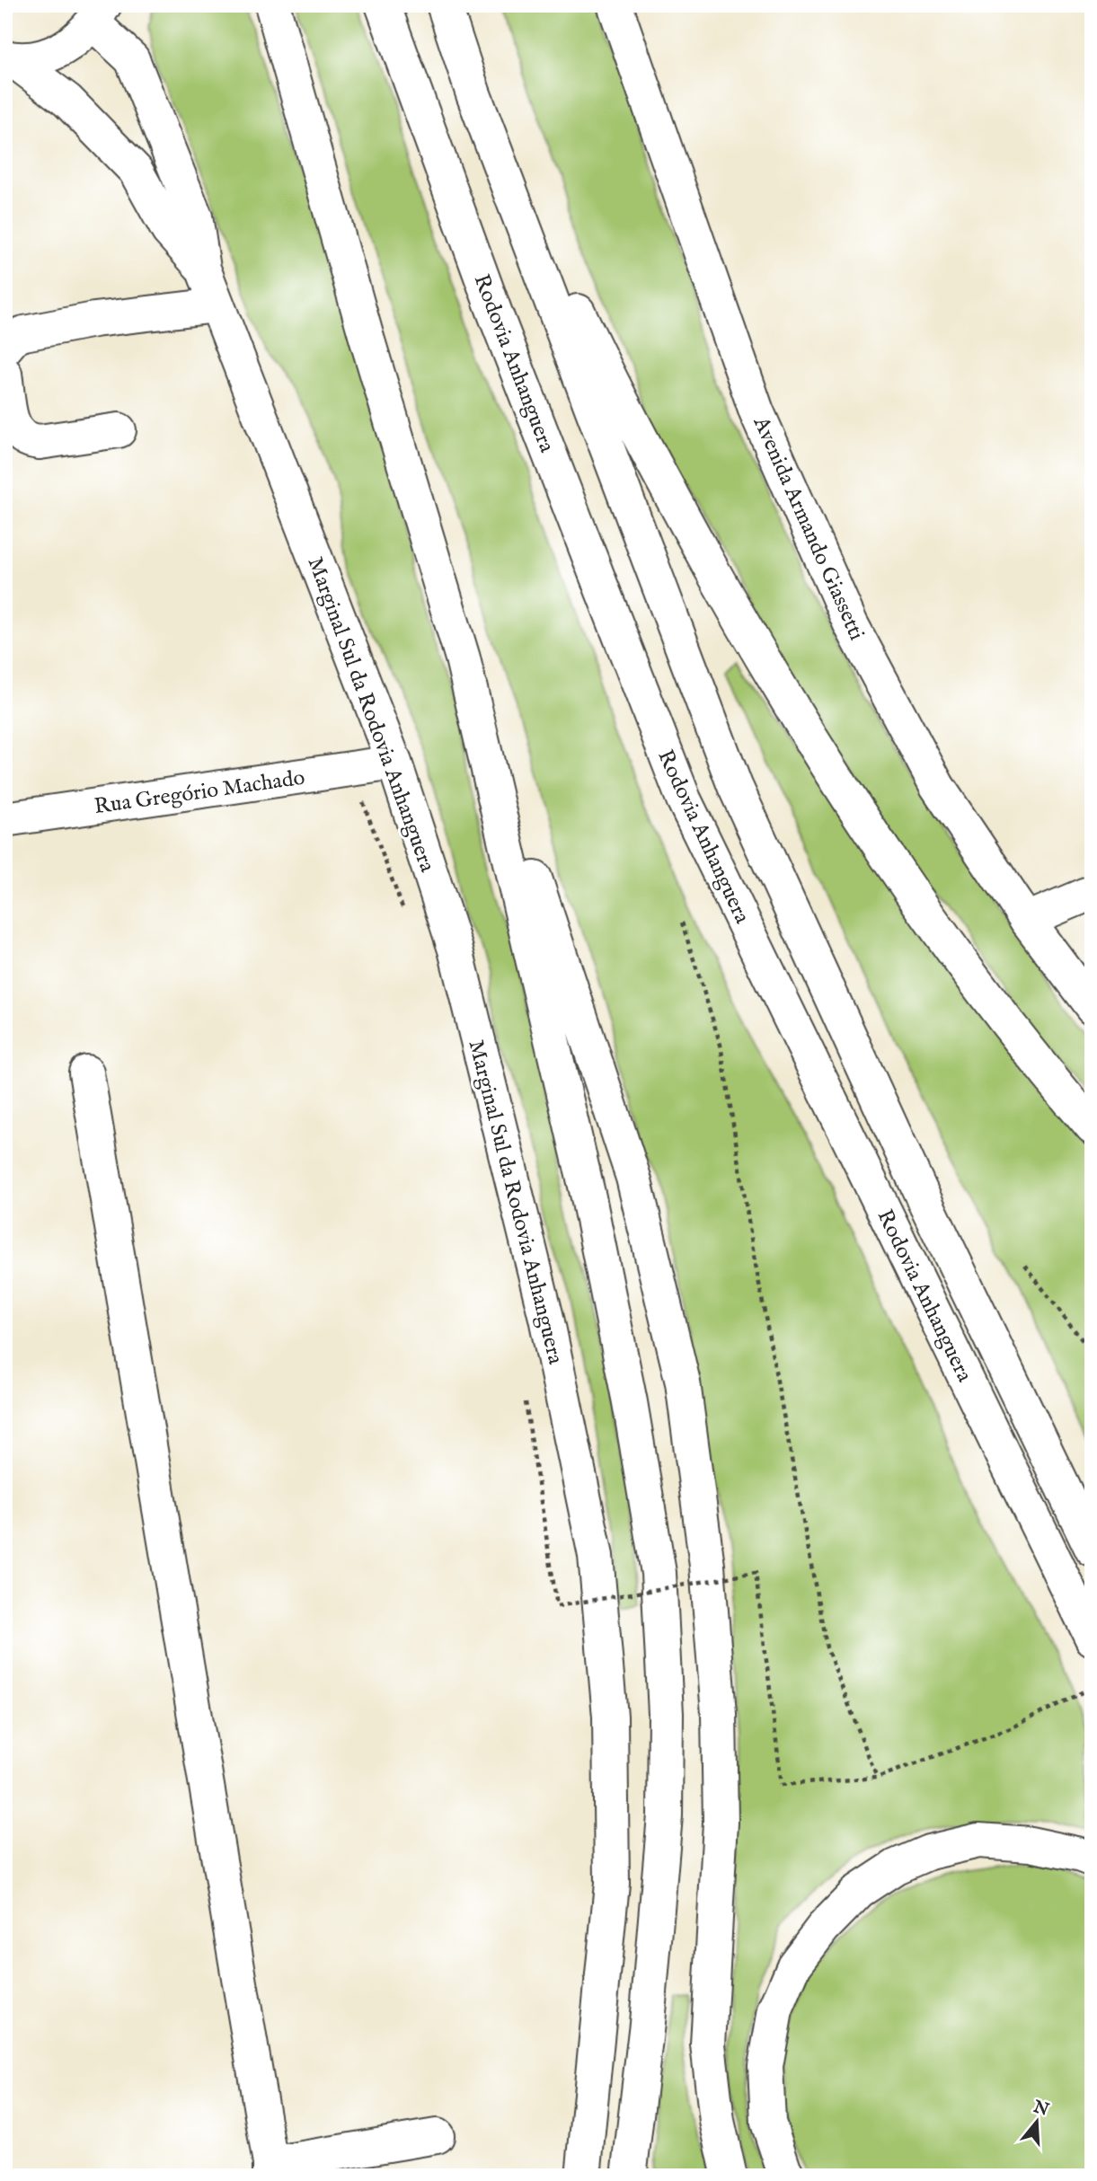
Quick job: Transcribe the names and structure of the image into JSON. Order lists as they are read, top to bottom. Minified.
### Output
{"streets":{"main road":["Rodovia Anhanguera","Avenida Armando Giassetti","Marginal Sul da Rodovia Anhanguera","Rua Gregório Machado"]},"crossings":[["Marginal Sul da Rodovia Anhanguera","Rua Gregório Machado"]],"north":"top"}
